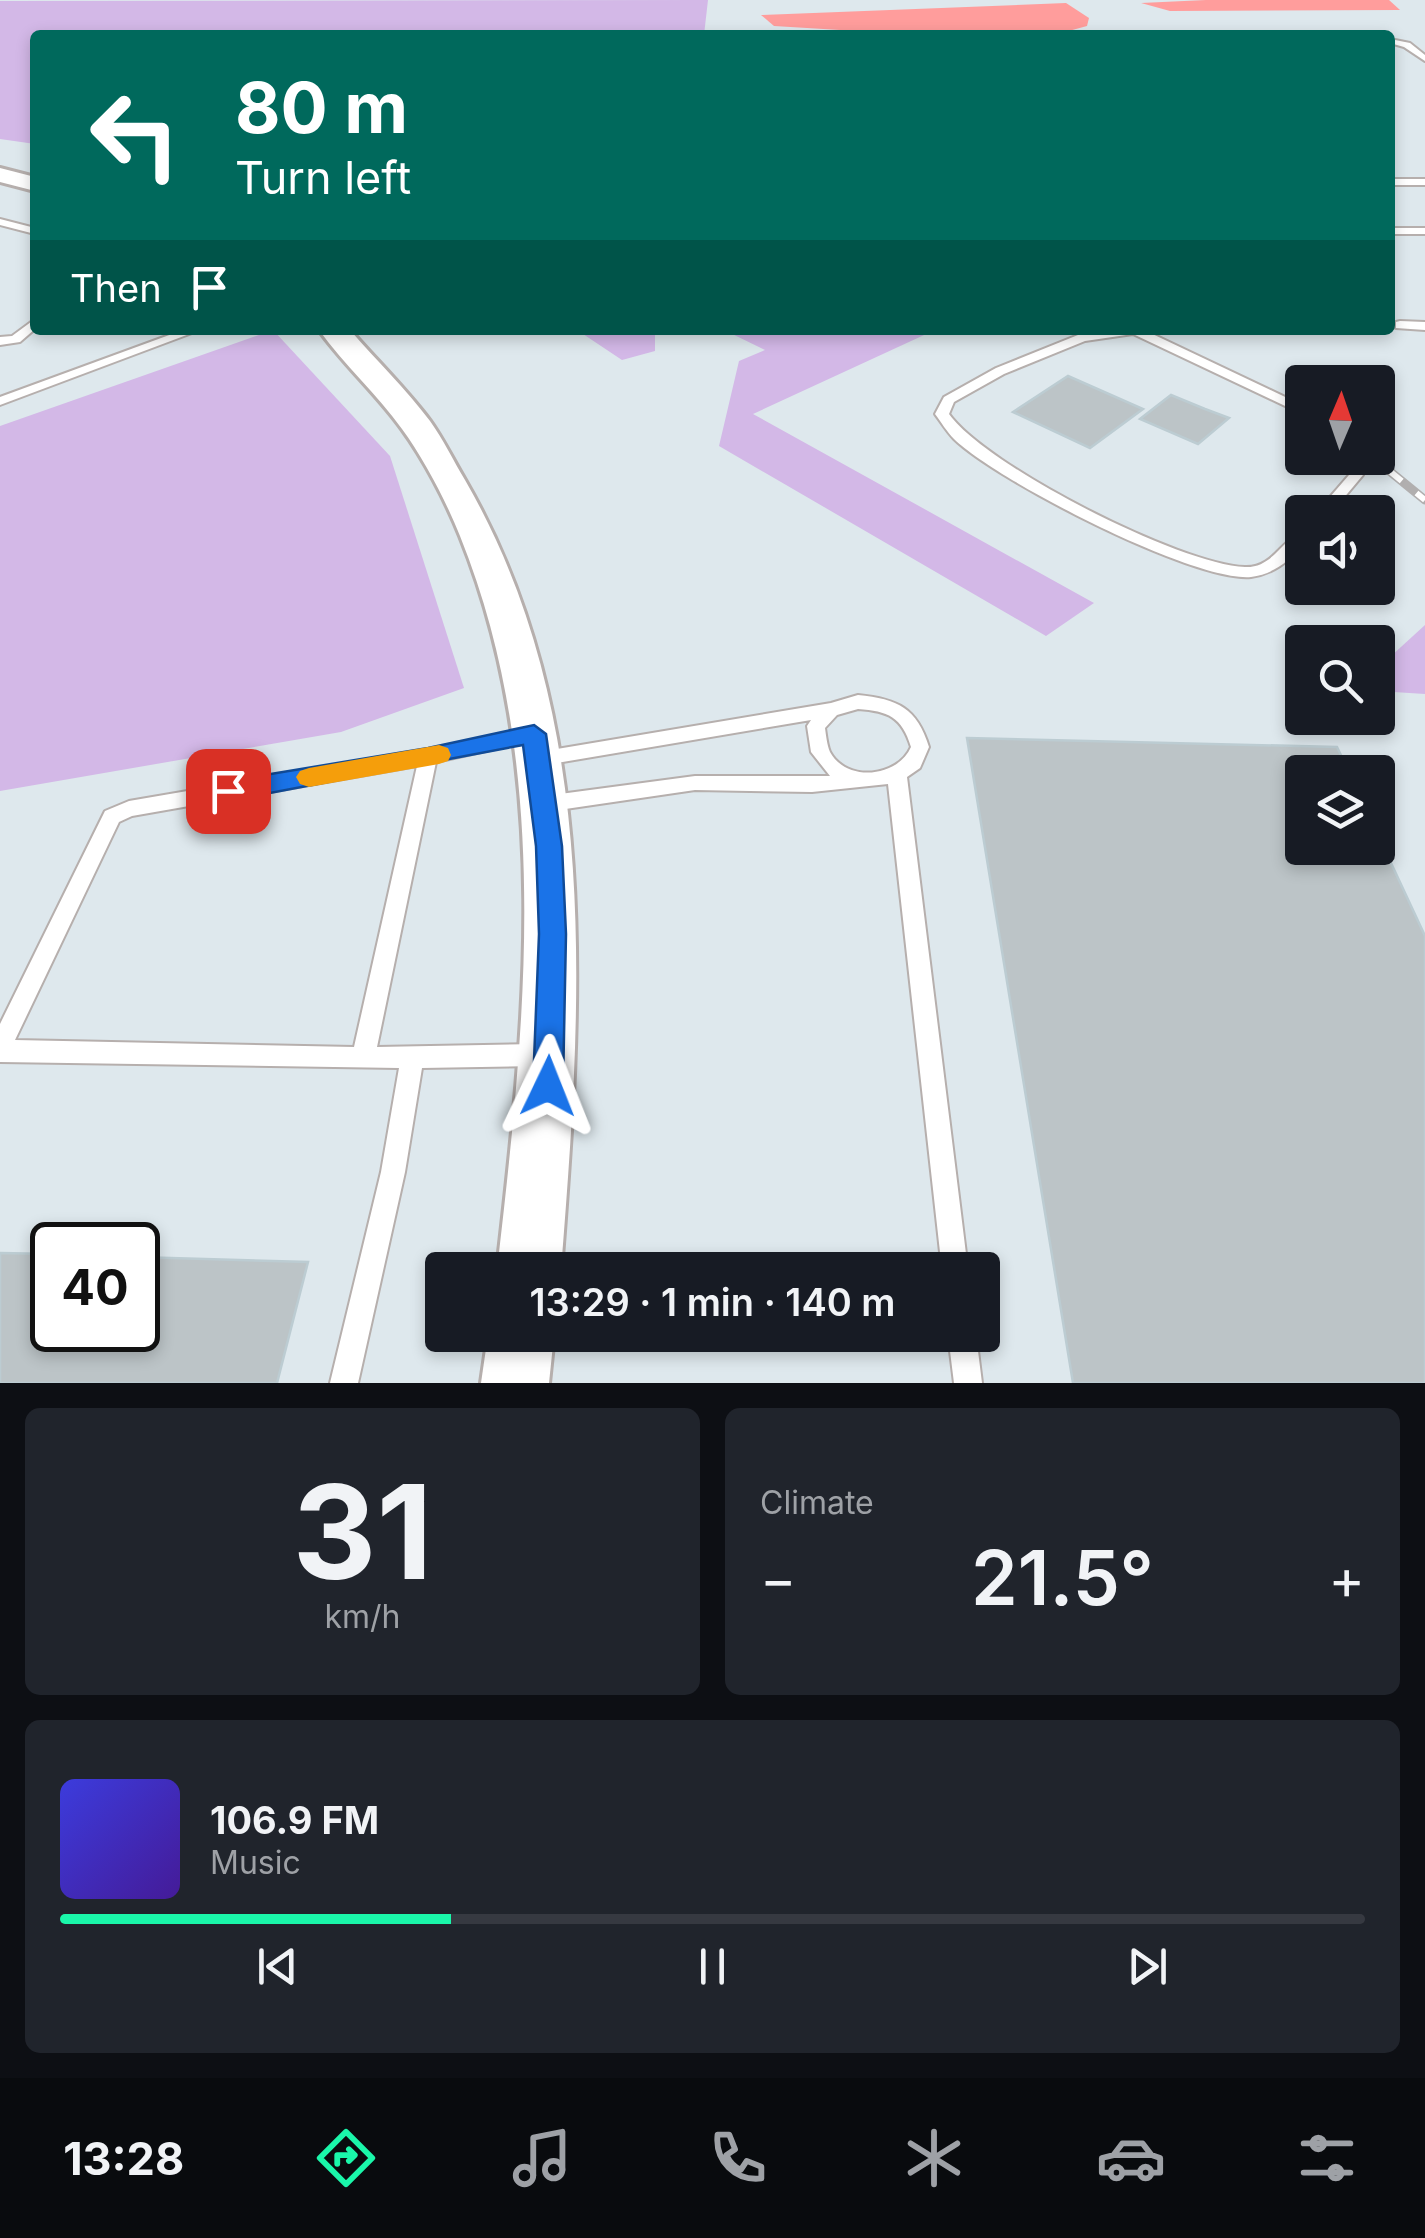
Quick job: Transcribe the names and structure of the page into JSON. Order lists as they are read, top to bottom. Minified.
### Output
{"north":"top","page":{"turn":["80 m","Turn left"],"then":"Then","limit":"40","trip":"13:29 · 1 min · 140 m","tile":[["31","km/h"],"Climate"],"heat":["−","21.5°","+"],"song":["106.9 FM","Music"],"tabs":"13:28"}}
